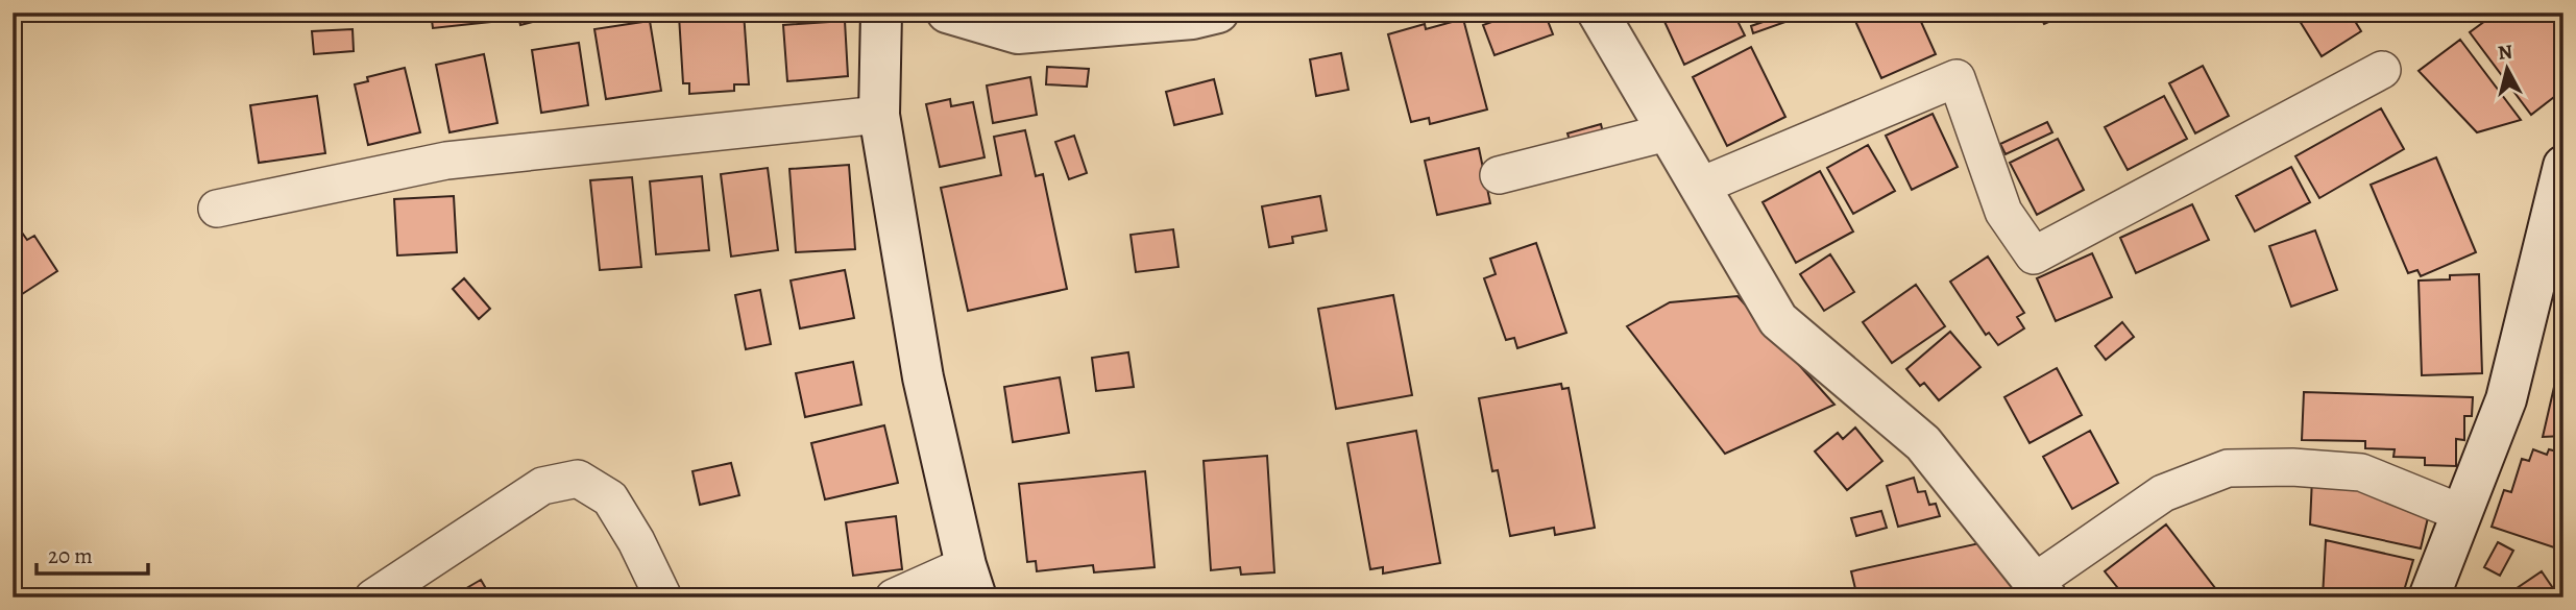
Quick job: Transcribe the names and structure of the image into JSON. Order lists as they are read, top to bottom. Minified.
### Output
{"scale_bar":"20 m","north":"top"}
